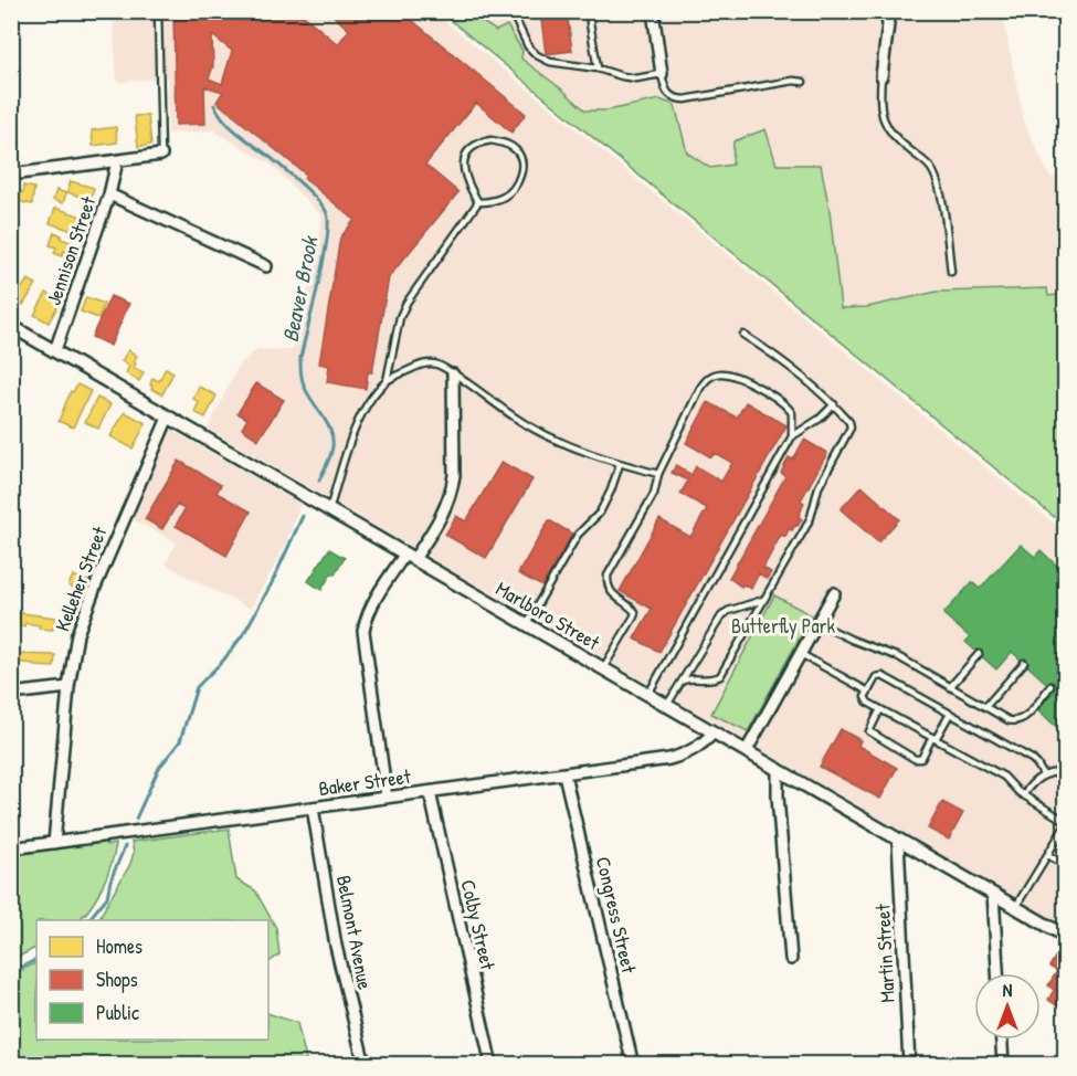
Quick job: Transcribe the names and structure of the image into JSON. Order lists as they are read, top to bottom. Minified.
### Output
{"streets":{"street":["Jennison Street","Kelleher Street","Marlboro Street","Baker Street","Congress Street","Colby Street","Belmont Avenue","Martin Street"]},"crossings":[["Jennison Street","Marlboro Street"],["Kelleher Street","Marlboro Street"],["Kelleher Street","Baker Street"],["Marlboro Street","Baker Street"],["Marlboro Street","Martin Street"],["Baker Street","Congress Street"],["Baker Street","Colby Street"],["Baker Street","Belmont Avenue"]],"water":["Beaver Brook"],"parks":["Butterfly Park"],"legend":["Homes","Shops","Public"],"north":"top"}
